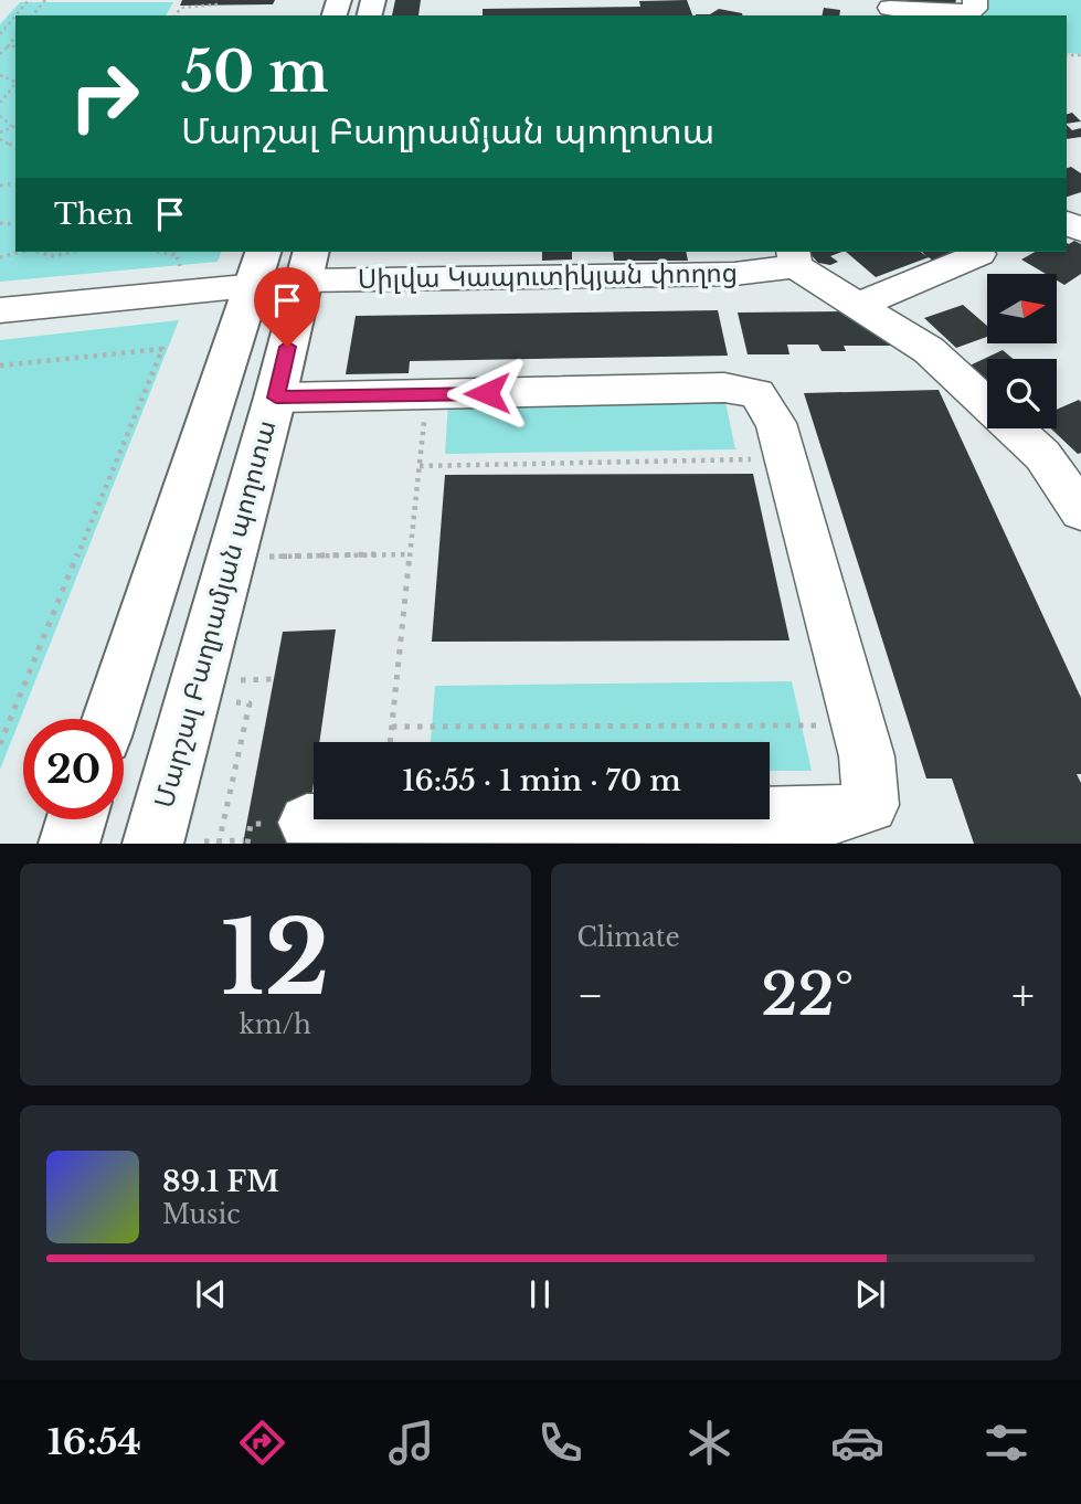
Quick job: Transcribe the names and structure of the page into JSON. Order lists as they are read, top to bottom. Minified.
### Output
{"streets":{"main road":["Մարշալ Բաղրամյան պողոտա"],"street":["Սիլվա Կապուտիկյան փողոց"]},"crossings":[["Սիլվա Կապուտիկյան փողոց","Մարշալ Բաղրամյան պողոտա"]],"north":"right","page":{"turn":["50 m","Մարշալ Բաղրամյան պողոտա"],"then":"Then","limit":"20","trip":"16:55 · 1 min · 70 m","tile":[["12","km/h"],"Climate"],"heat":["−","22°","+"],"song":["89.1 FM","Music"],"tabs":"16:54"}}
